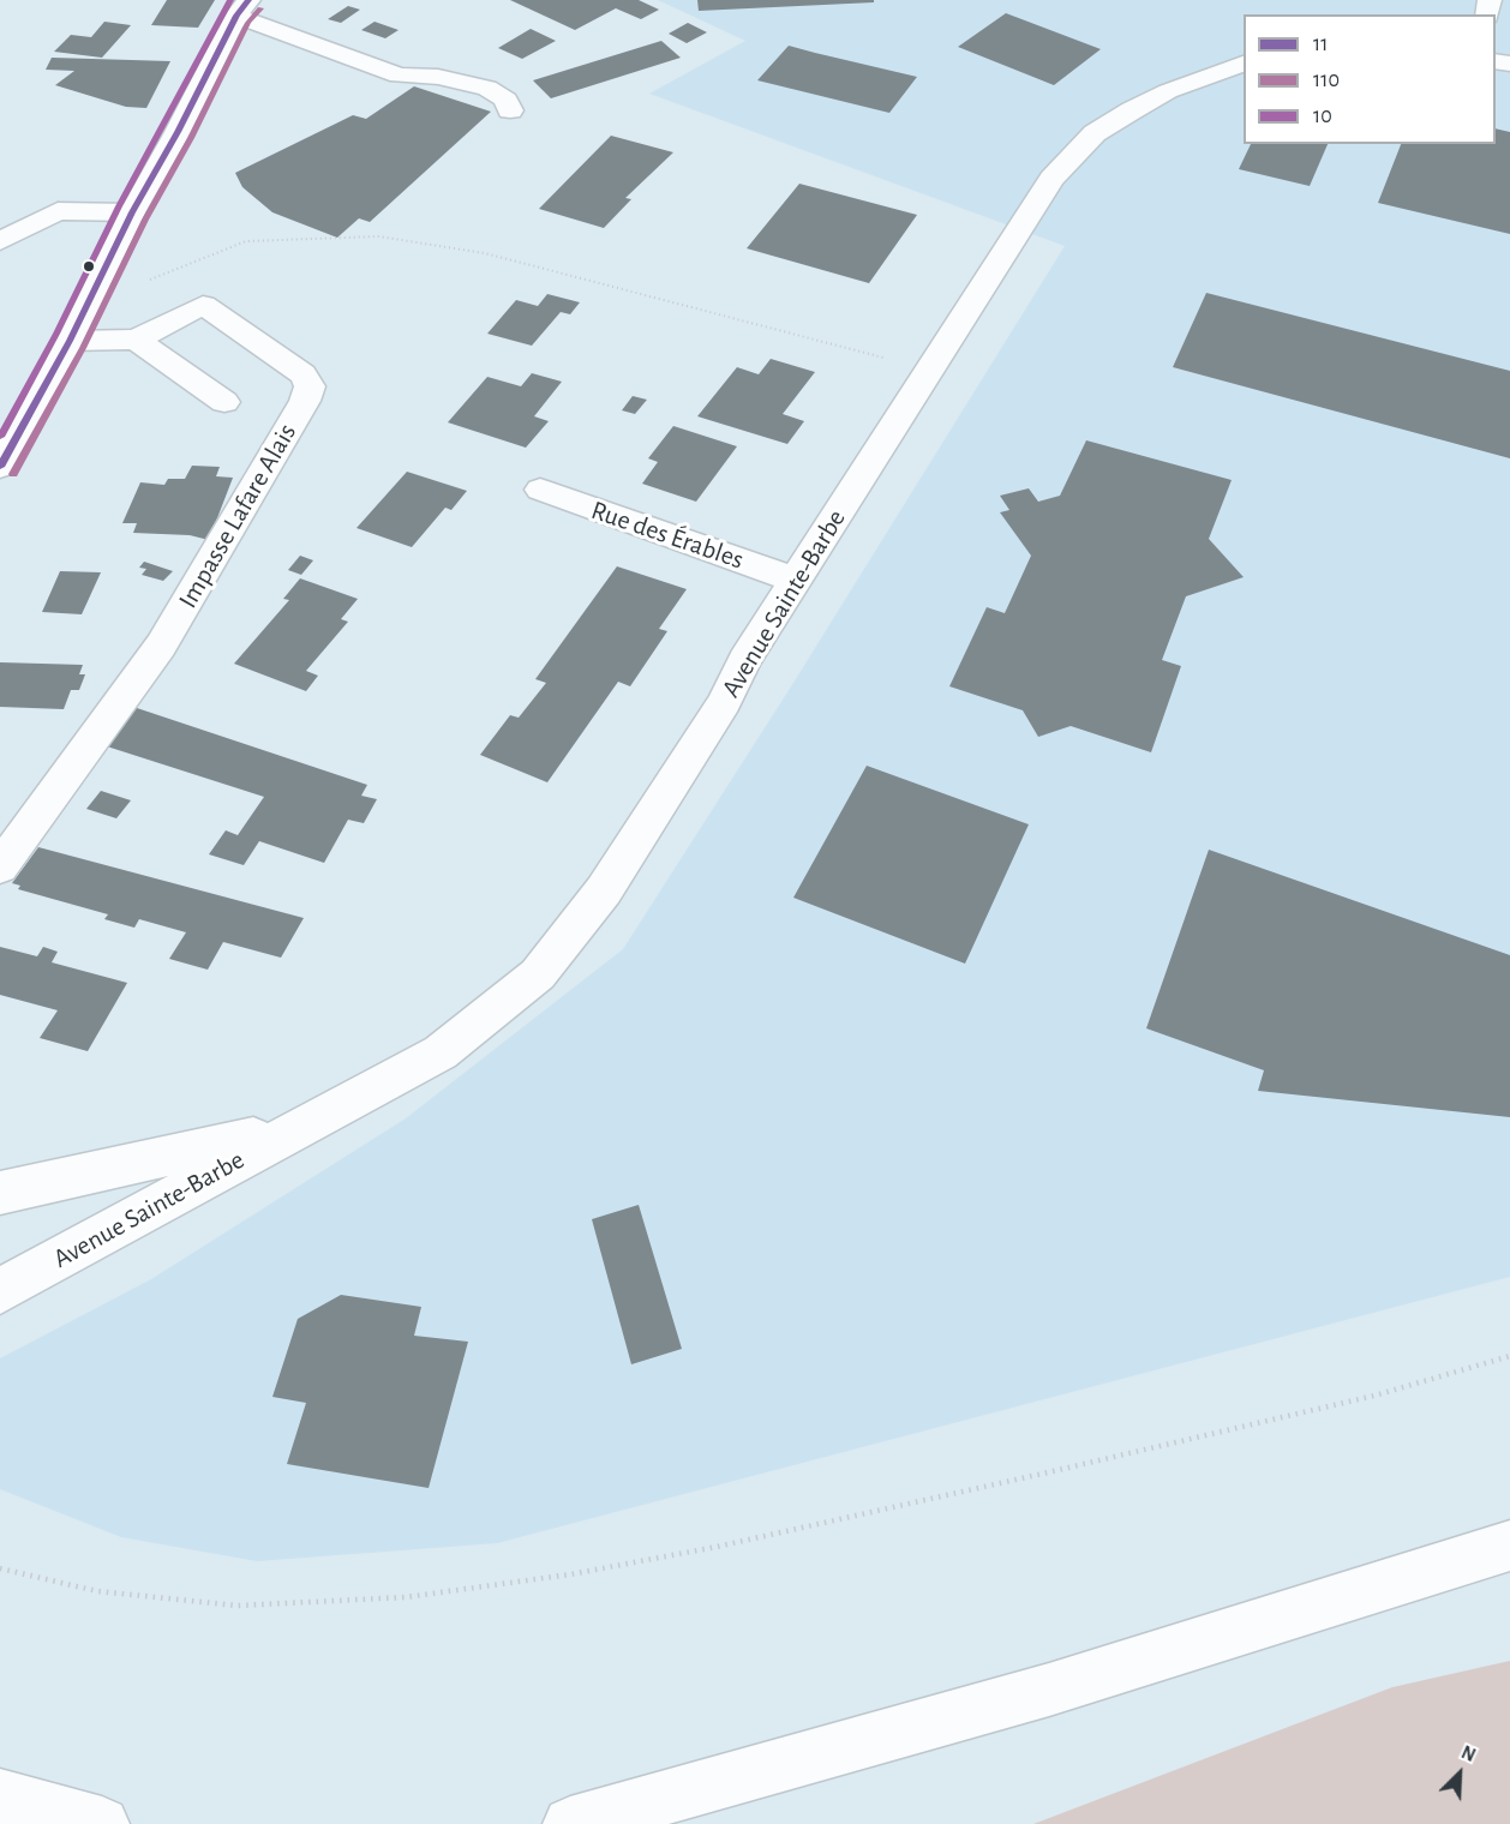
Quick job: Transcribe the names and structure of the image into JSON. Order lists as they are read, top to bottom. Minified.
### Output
{"streets":{"street":["Impasse Lafare Alais","Rue des Érables","Avenue Sainte-Barbe"]},"crossings":[["Rue des Érables","Avenue Sainte-Barbe"]],"lines":["transit line 11","transit line 10","transit line 110"],"legend":["11","110","10"],"north":"top right"}
